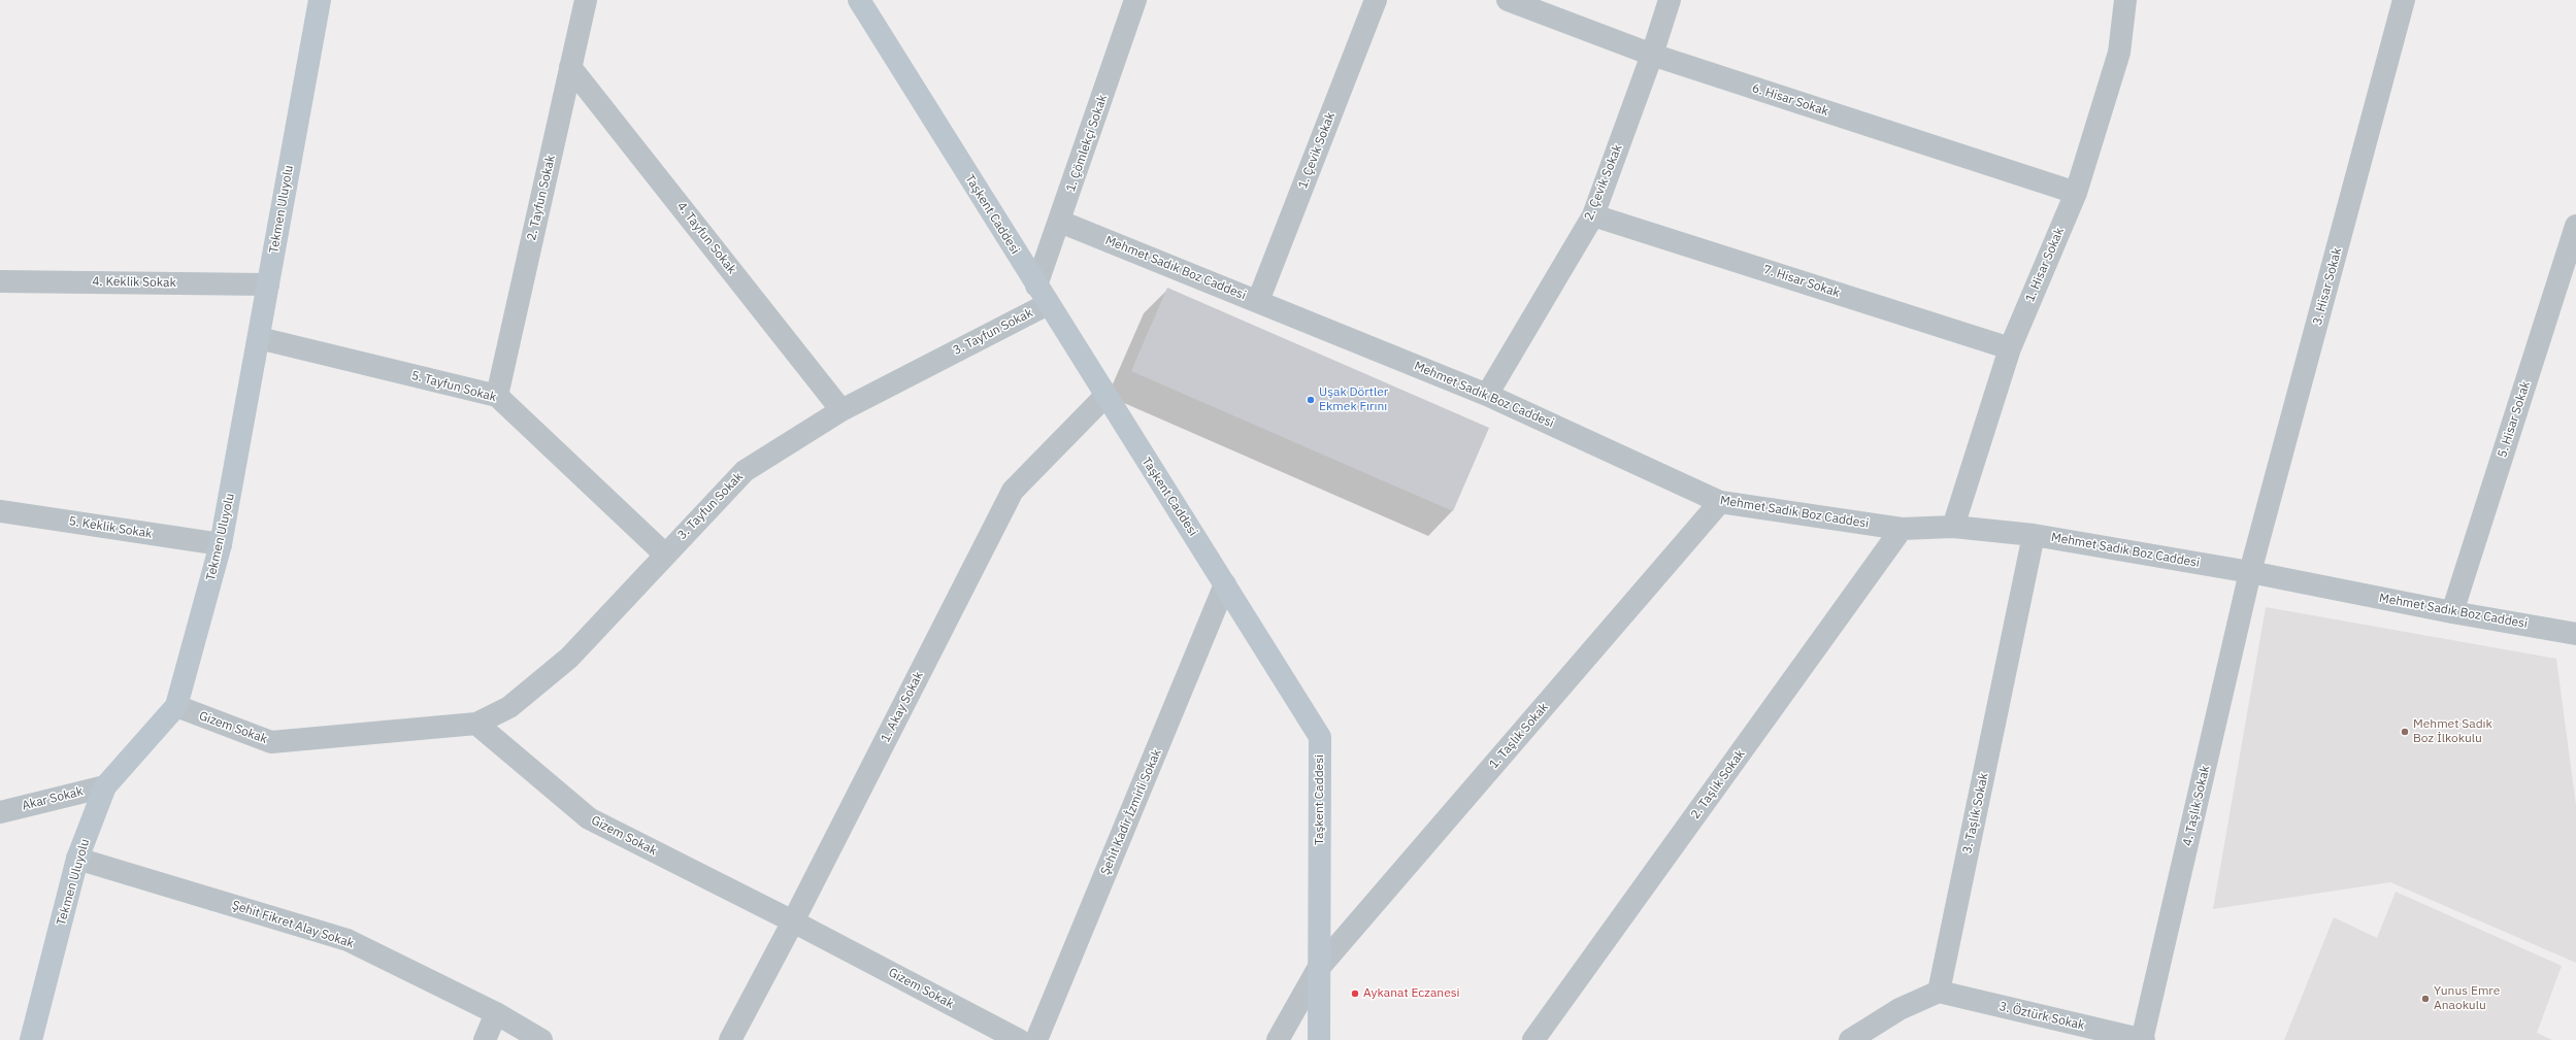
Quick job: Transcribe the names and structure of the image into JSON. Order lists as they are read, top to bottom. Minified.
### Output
{"streets":{"street":["6. Hisar Sokak","1. Çömlekçi Sokak","1. Çevik Sokak","2. Çevik Sokak","2. Tayfun Sokak","Tekmen Uluyolu","Taşkent Caddesi","4. Tayfun Sokak","1. Hisar Sokak","Mehmet Sadık Boz Caddesi","7. Hisar Sokak","4. Keklik Sokak","3. Hisar Sokak","3. Tayfun Sokak","5. Tayfun Sokak","5. Hisar Sokak","5. Keklik Sokak","1. Akay Sokak","Gizem Sokak","1. Taşlık Sokak","2. Taşlık Sokak","Akar Sokak","4. Taşlık Sokak","Şehit Kadir İzmirli Sokak","3. Taşlık Sokak","Şehit Fikret Alay Sokak","3. Öztürk Sokak"]},"crossings":[["6. Hisar Sokak","2. Çevik Sokak"],["6. Hisar Sokak","1. Hisar Sokak"],["1. Çömlekçi Sokak","Taşkent Caddesi"],["1. Çömlekçi Sokak","Mehmet Sadık Boz Caddesi"],["1. Çevik Sokak","Mehmet Sadık Boz Caddesi"],["2. Çevik Sokak","Mehmet Sadık Boz Caddesi"],["2. Çevik Sokak","7. Hisar Sokak"],["2. Tayfun Sokak","4. Tayfun Sokak"],["2. Tayfun Sokak","5. Tayfun Sokak"],["Tekmen Uluyolu","4. Keklik Sokak"],["Tekmen Uluyolu","5. Tayfun Sokak"],["Tekmen Uluyolu","5. Keklik Sokak"],["Tekmen Uluyolu","Gizem Sokak"],["Tekmen Uluyolu","Akar Sokak"],["Tekmen Uluyolu","Şehit Fikret Alay Sokak"],["Taşkent Caddesi","3. Tayfun Sokak"],["Taşkent Caddesi","1. Akay Sokak"],["Taşkent Caddesi","1. Taşlık Sokak"],["Taşkent Caddesi","Şehit Kadir İzmirli Sokak"],["4. Tayfun Sokak","3. Tayfun Sokak"],["1. Hisar Sokak","Mehmet Sadık Boz Caddesi"],["1. Hisar Sokak","7. Hisar Sokak"],["Mehmet Sadık Boz Caddesi","3. Hisar Sokak"],["Mehmet Sadık Boz Caddesi","5. Hisar Sokak"],["Mehmet Sadık Boz Caddesi","1. Taşlık Sokak"],["Mehmet Sadık Boz Caddesi","2. Taşlık Sokak"],["Mehmet Sadık Boz Caddesi","4. Taşlık Sokak"],["Mehmet Sadık Boz Caddesi","3. Taşlık Sokak"],["3. Hisar Sokak","4. Taşlık Sokak"],["3. Tayfun Sokak","5. Tayfun Sokak"],["3. Tayfun Sokak","Gizem Sokak"],["1. Akay Sokak","Gizem Sokak"],["4. Taşlık Sokak","3. Öztürk Sokak"],["3. Taşlık Sokak","3. Öztürk Sokak"]],"places":["Uşak Dörtler Ekmek Fırını","Mehmet Sadık Boz İlkokulu","Aykanat Eczanesi","Yunus Emre Anaokulu"]}
